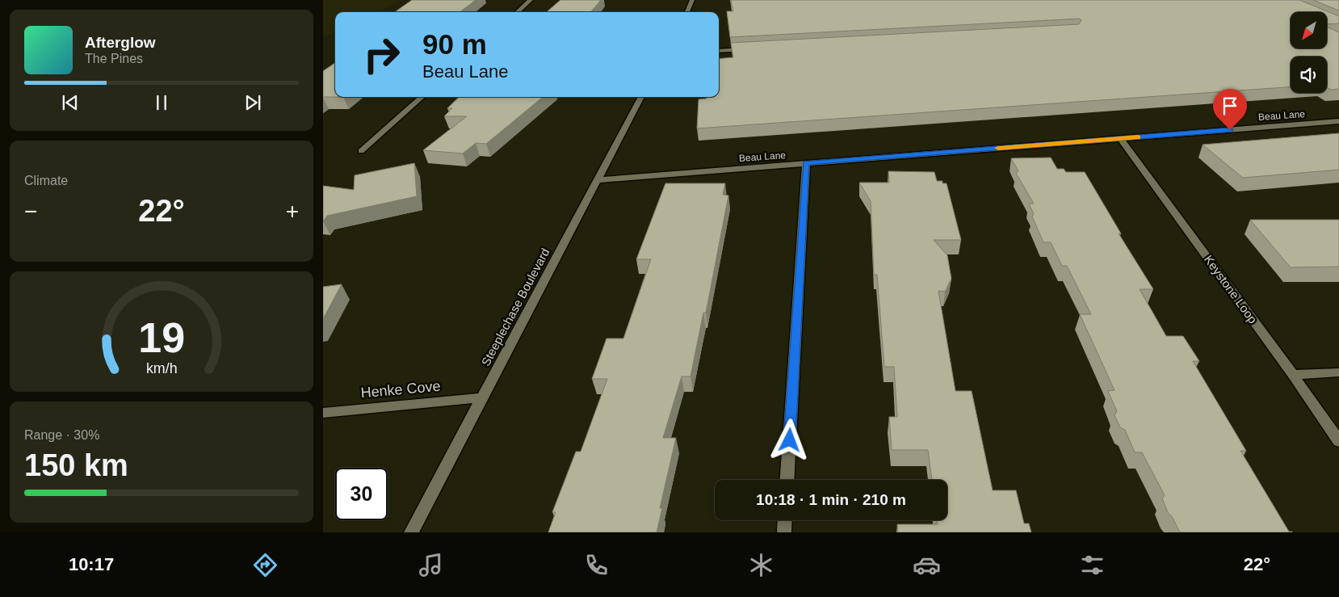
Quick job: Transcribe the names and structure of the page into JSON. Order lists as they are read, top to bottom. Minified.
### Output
{"streets":{"street":["Beau Lane","Keystone Loop","Steeplechase Boulevard","Henke Cove"]},"crossings":[["Beau Lane","Keystone Loop"],["Beau Lane","Steeplechase Boulevard"],["Steeplechase Boulevard","Henke Cove"]],"north":"bottom left","page":{"turn":["90 m","Beau Lane"],"song":["Afterglow","The Pines"],"tile":["Climate",["Range · 30%","150 km"]],"heat":["−","22°","+"],"limit":"30","trip":"10:18 · 1 min · 210 m","tabs":["10:17","22°"],"gauge":["19","km/h"]}}
